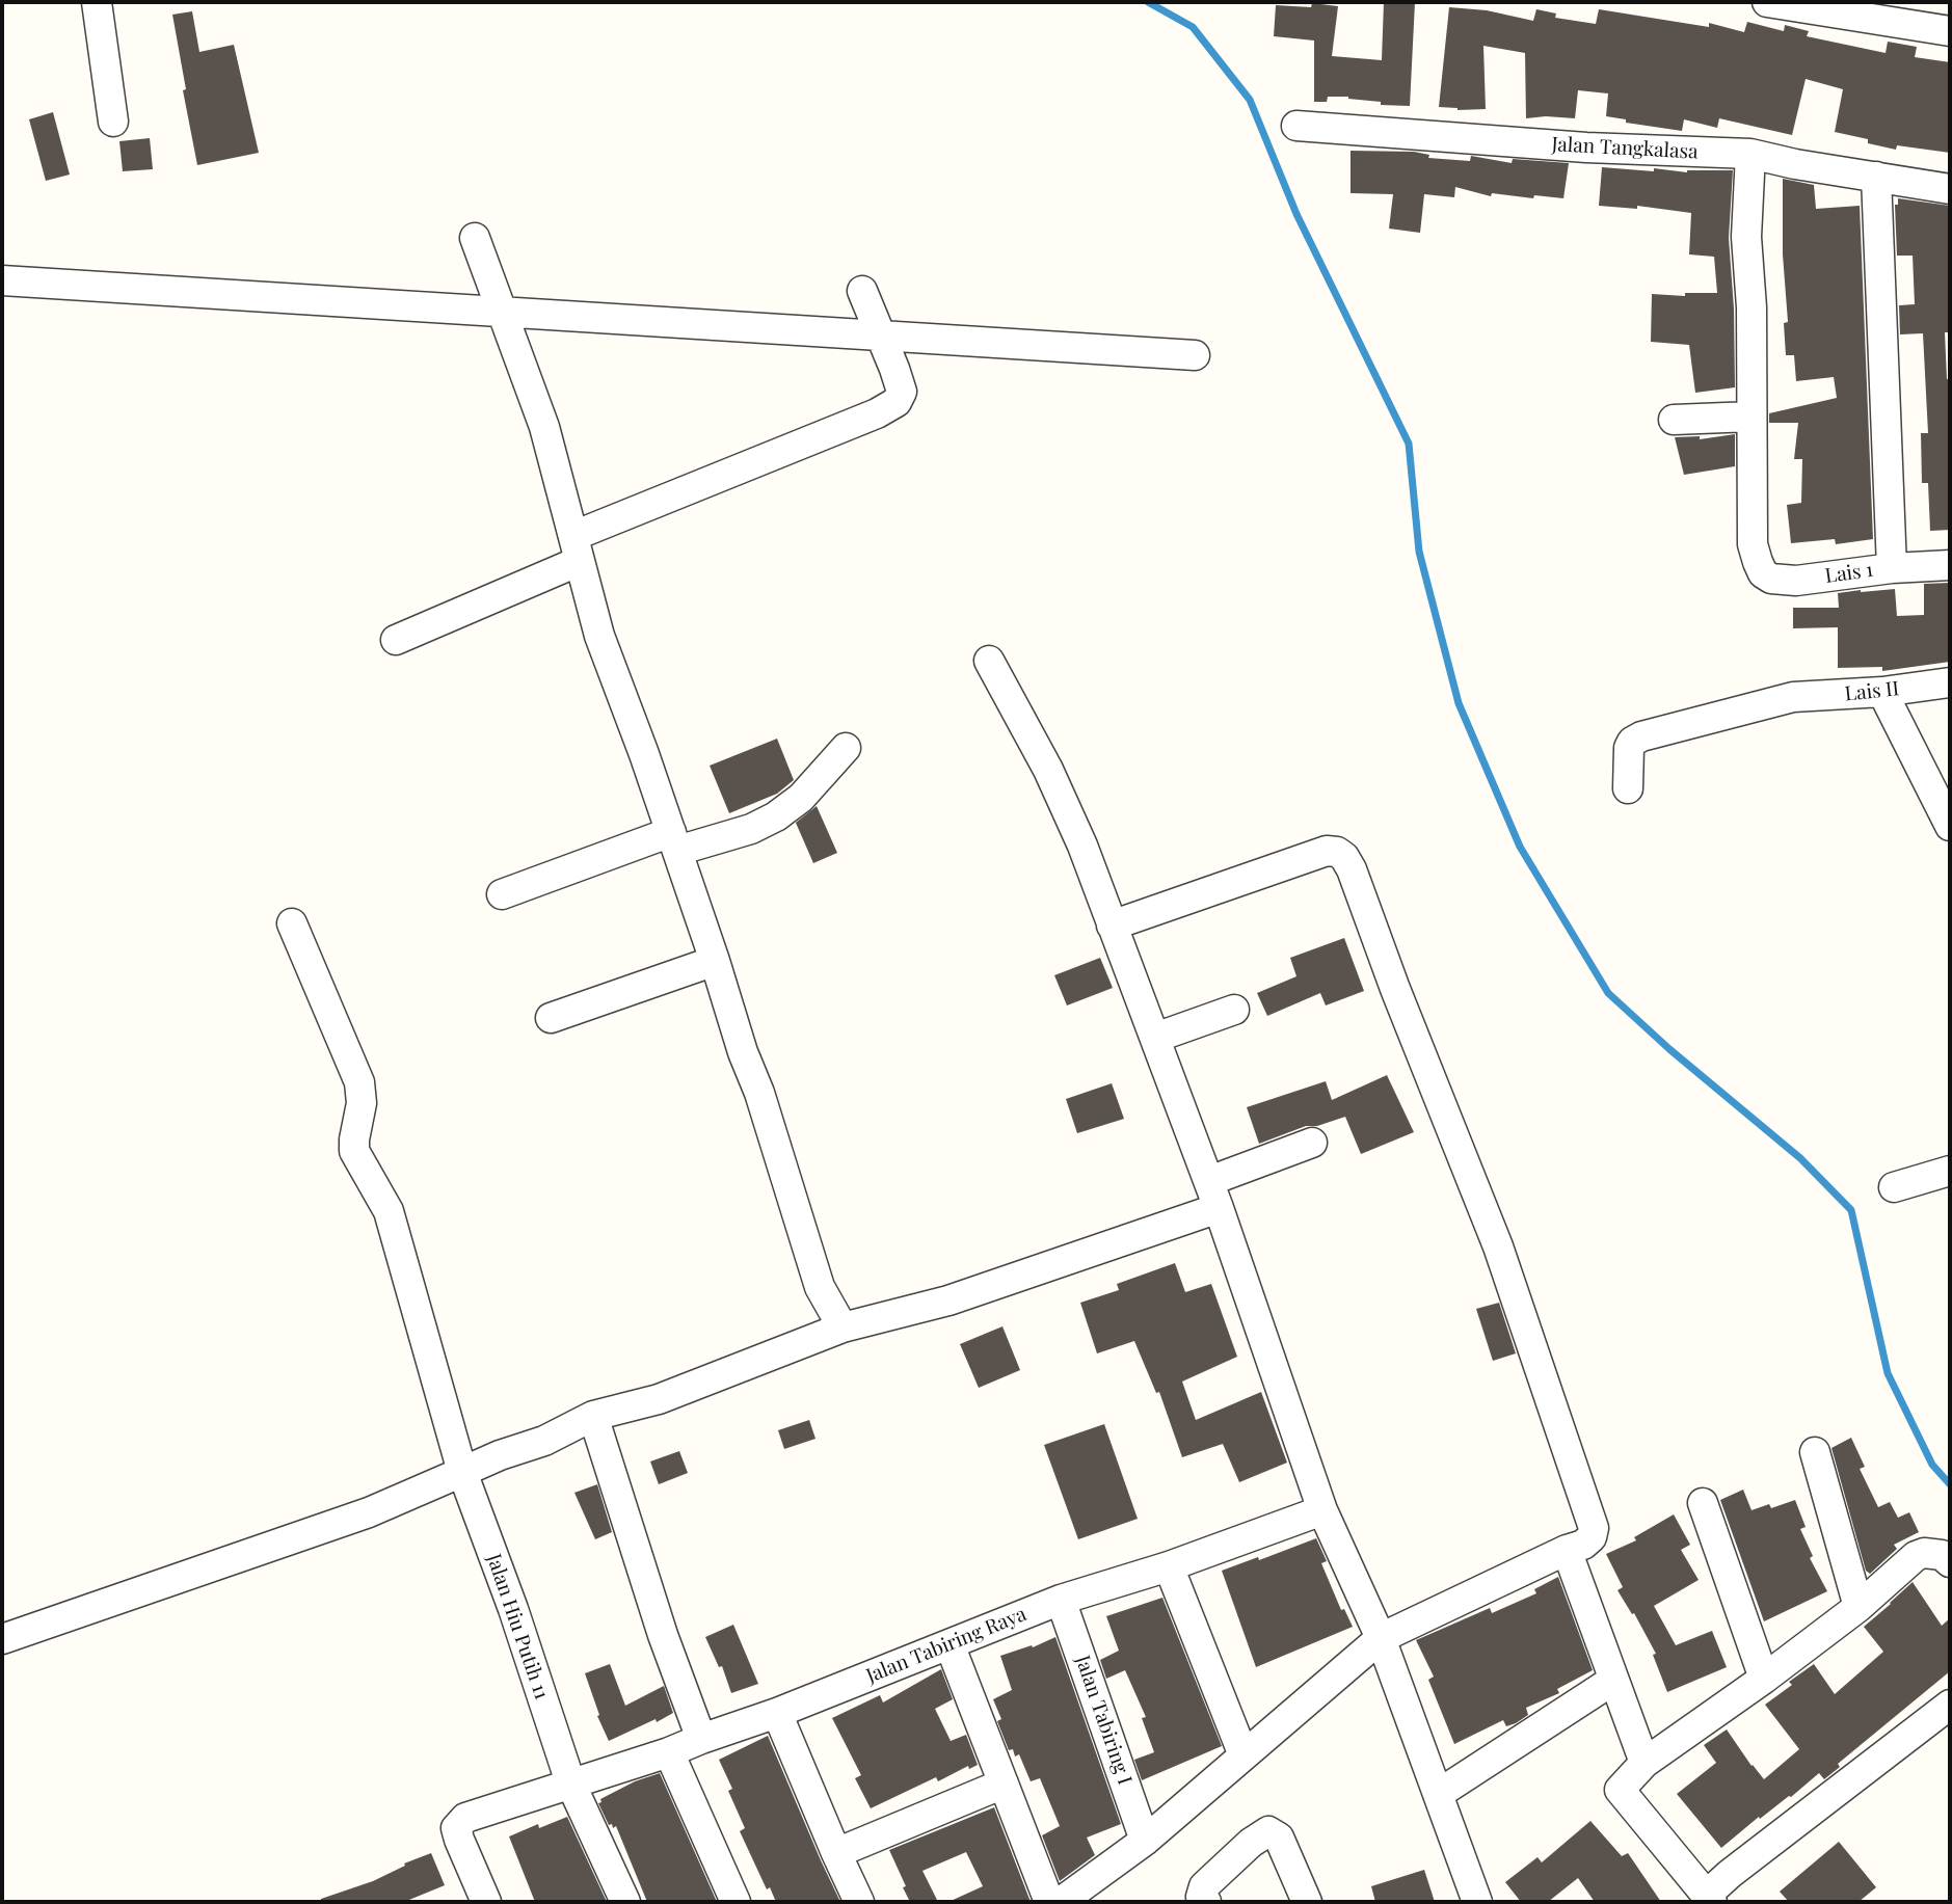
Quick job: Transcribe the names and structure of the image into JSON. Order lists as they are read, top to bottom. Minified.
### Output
{"streets":{"street":["Jalan Tangkalasa","Lais 1","Lais II","Jalan Hiu Putih 11","Jalan Tabiring Raya","Jalan Tabiring I"]},"crossings":[["Jalan Hiu Putih 11","Jalan Tabiring Raya"],["Jalan Tabiring Raya","Jalan Tabiring I"]]}
